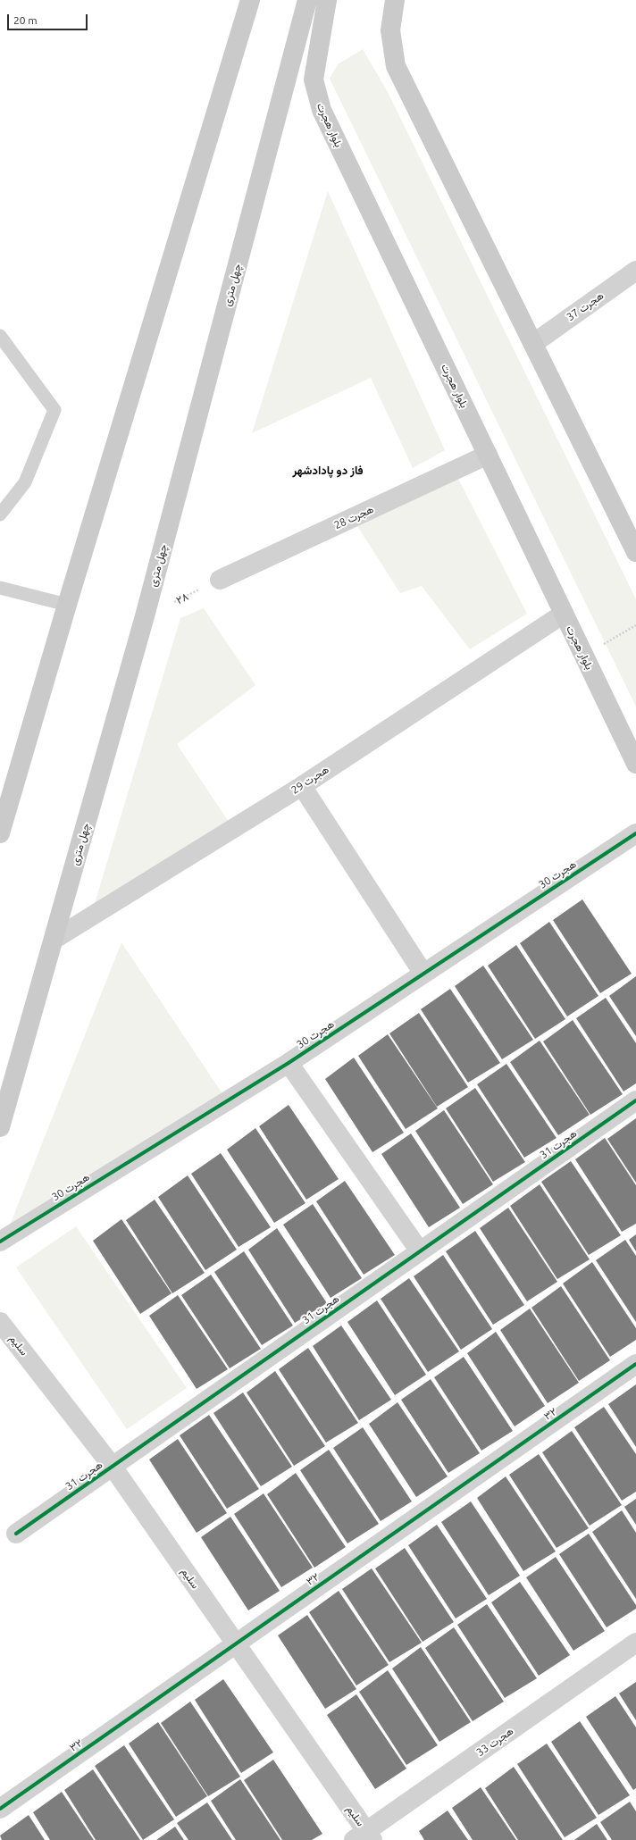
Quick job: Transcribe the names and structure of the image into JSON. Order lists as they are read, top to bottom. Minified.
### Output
{"streets":{"main road":["بلوار هجرت","چهل متری"],"street":["هجرت 37","هجرت 28","هجرت 29","هجرت 30","هجرت 31","سلیم","۳۲","هجرت 33"],"path":["۲۸"]},"crossings":[["بلوار هجرت","هجرت 28"],["بلوار هجرت","هجرت 29"],["چهل متری","۲۸"],["چهل متری","هجرت 29"],["هجرت 28","۲۸"],["هجرت 31","سلیم"],["سلیم","۳۲"],["سلیم","هجرت 33"]],"districts":["فاز دو پادادشهر"],"scale_bar":"20 m"}
